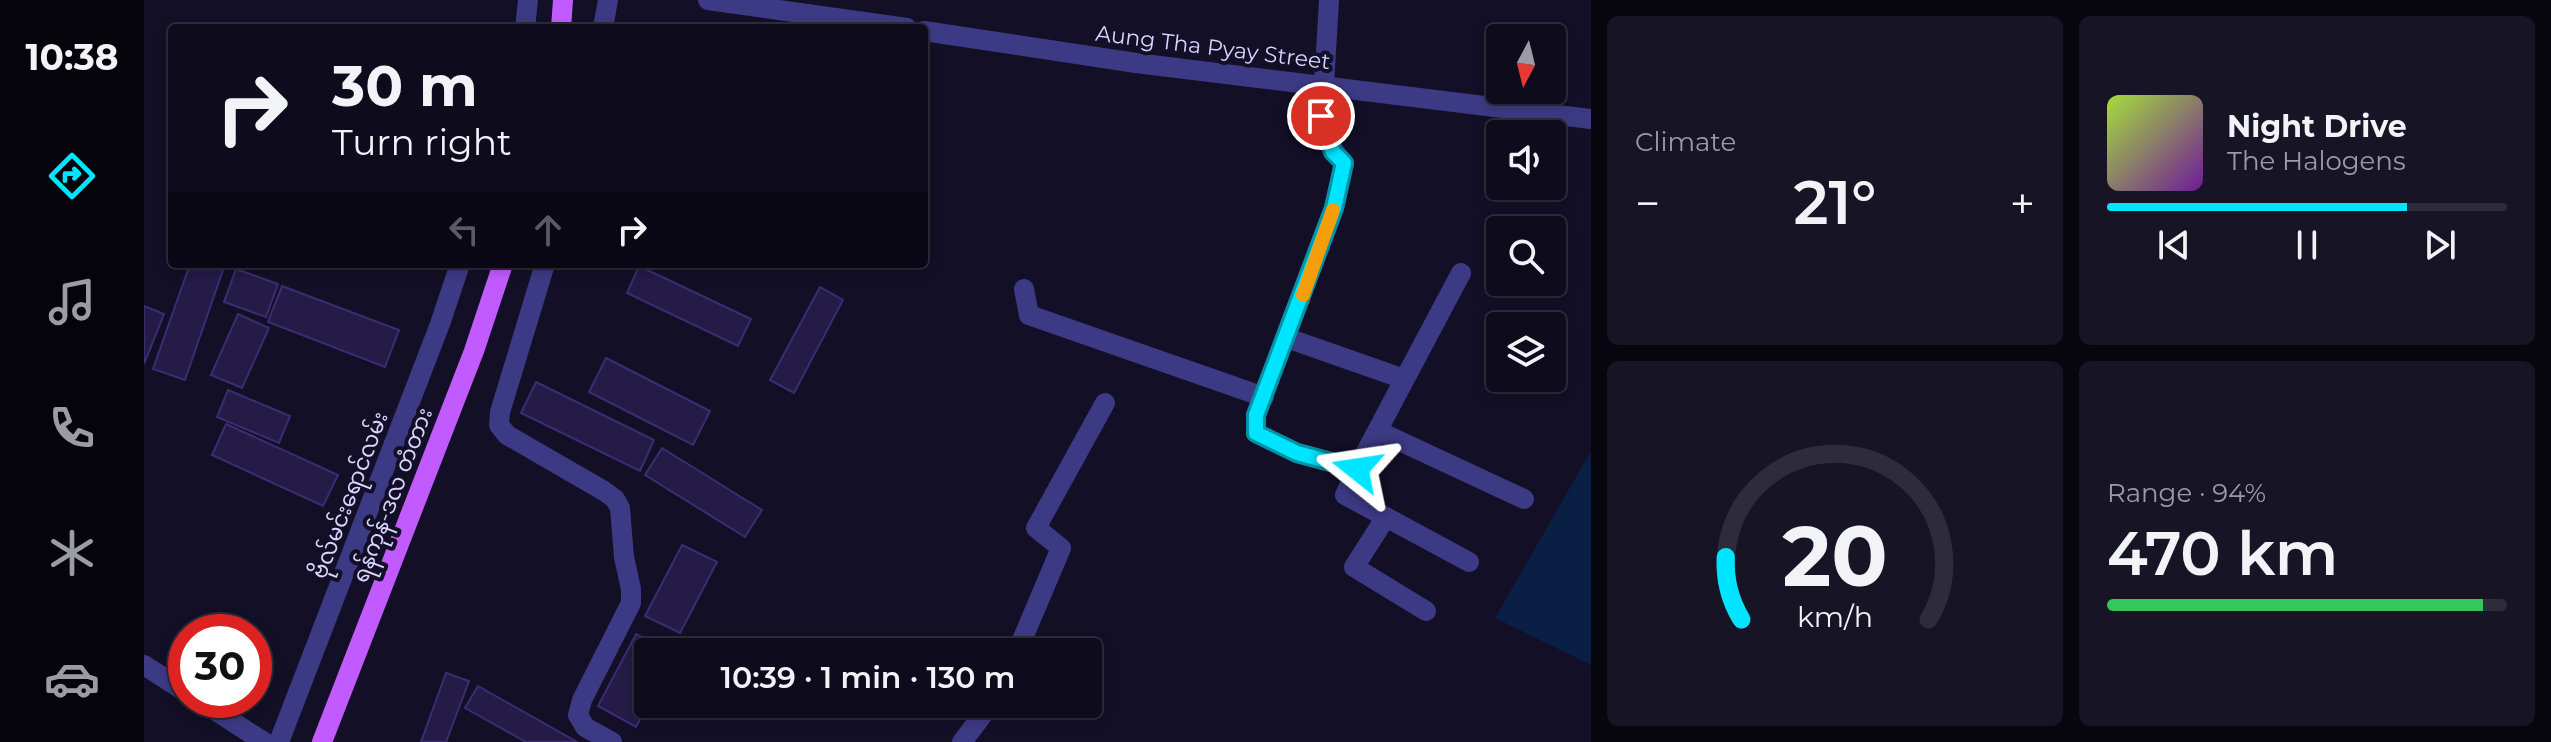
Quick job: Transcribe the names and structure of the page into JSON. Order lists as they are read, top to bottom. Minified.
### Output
{"streets":{"main road":["ရန်ကုန်-ဒလ တံတား"],"street":["Aung Tha Pyay Street","ဗိုလ်မင်းရောင်လမ်း"]},"north":"bottom","page":{"tabs":"10:38","tile":["Climate",["Range · 94%","470 km"]],"turn":["30 m","Turn right"],"song":["Night Drive","The Halogens"],"heat":["−","21°","+"],"limit":"30","trip":"10:39 · 1 min · 130 m","gauge":["20","km/h"]}}
